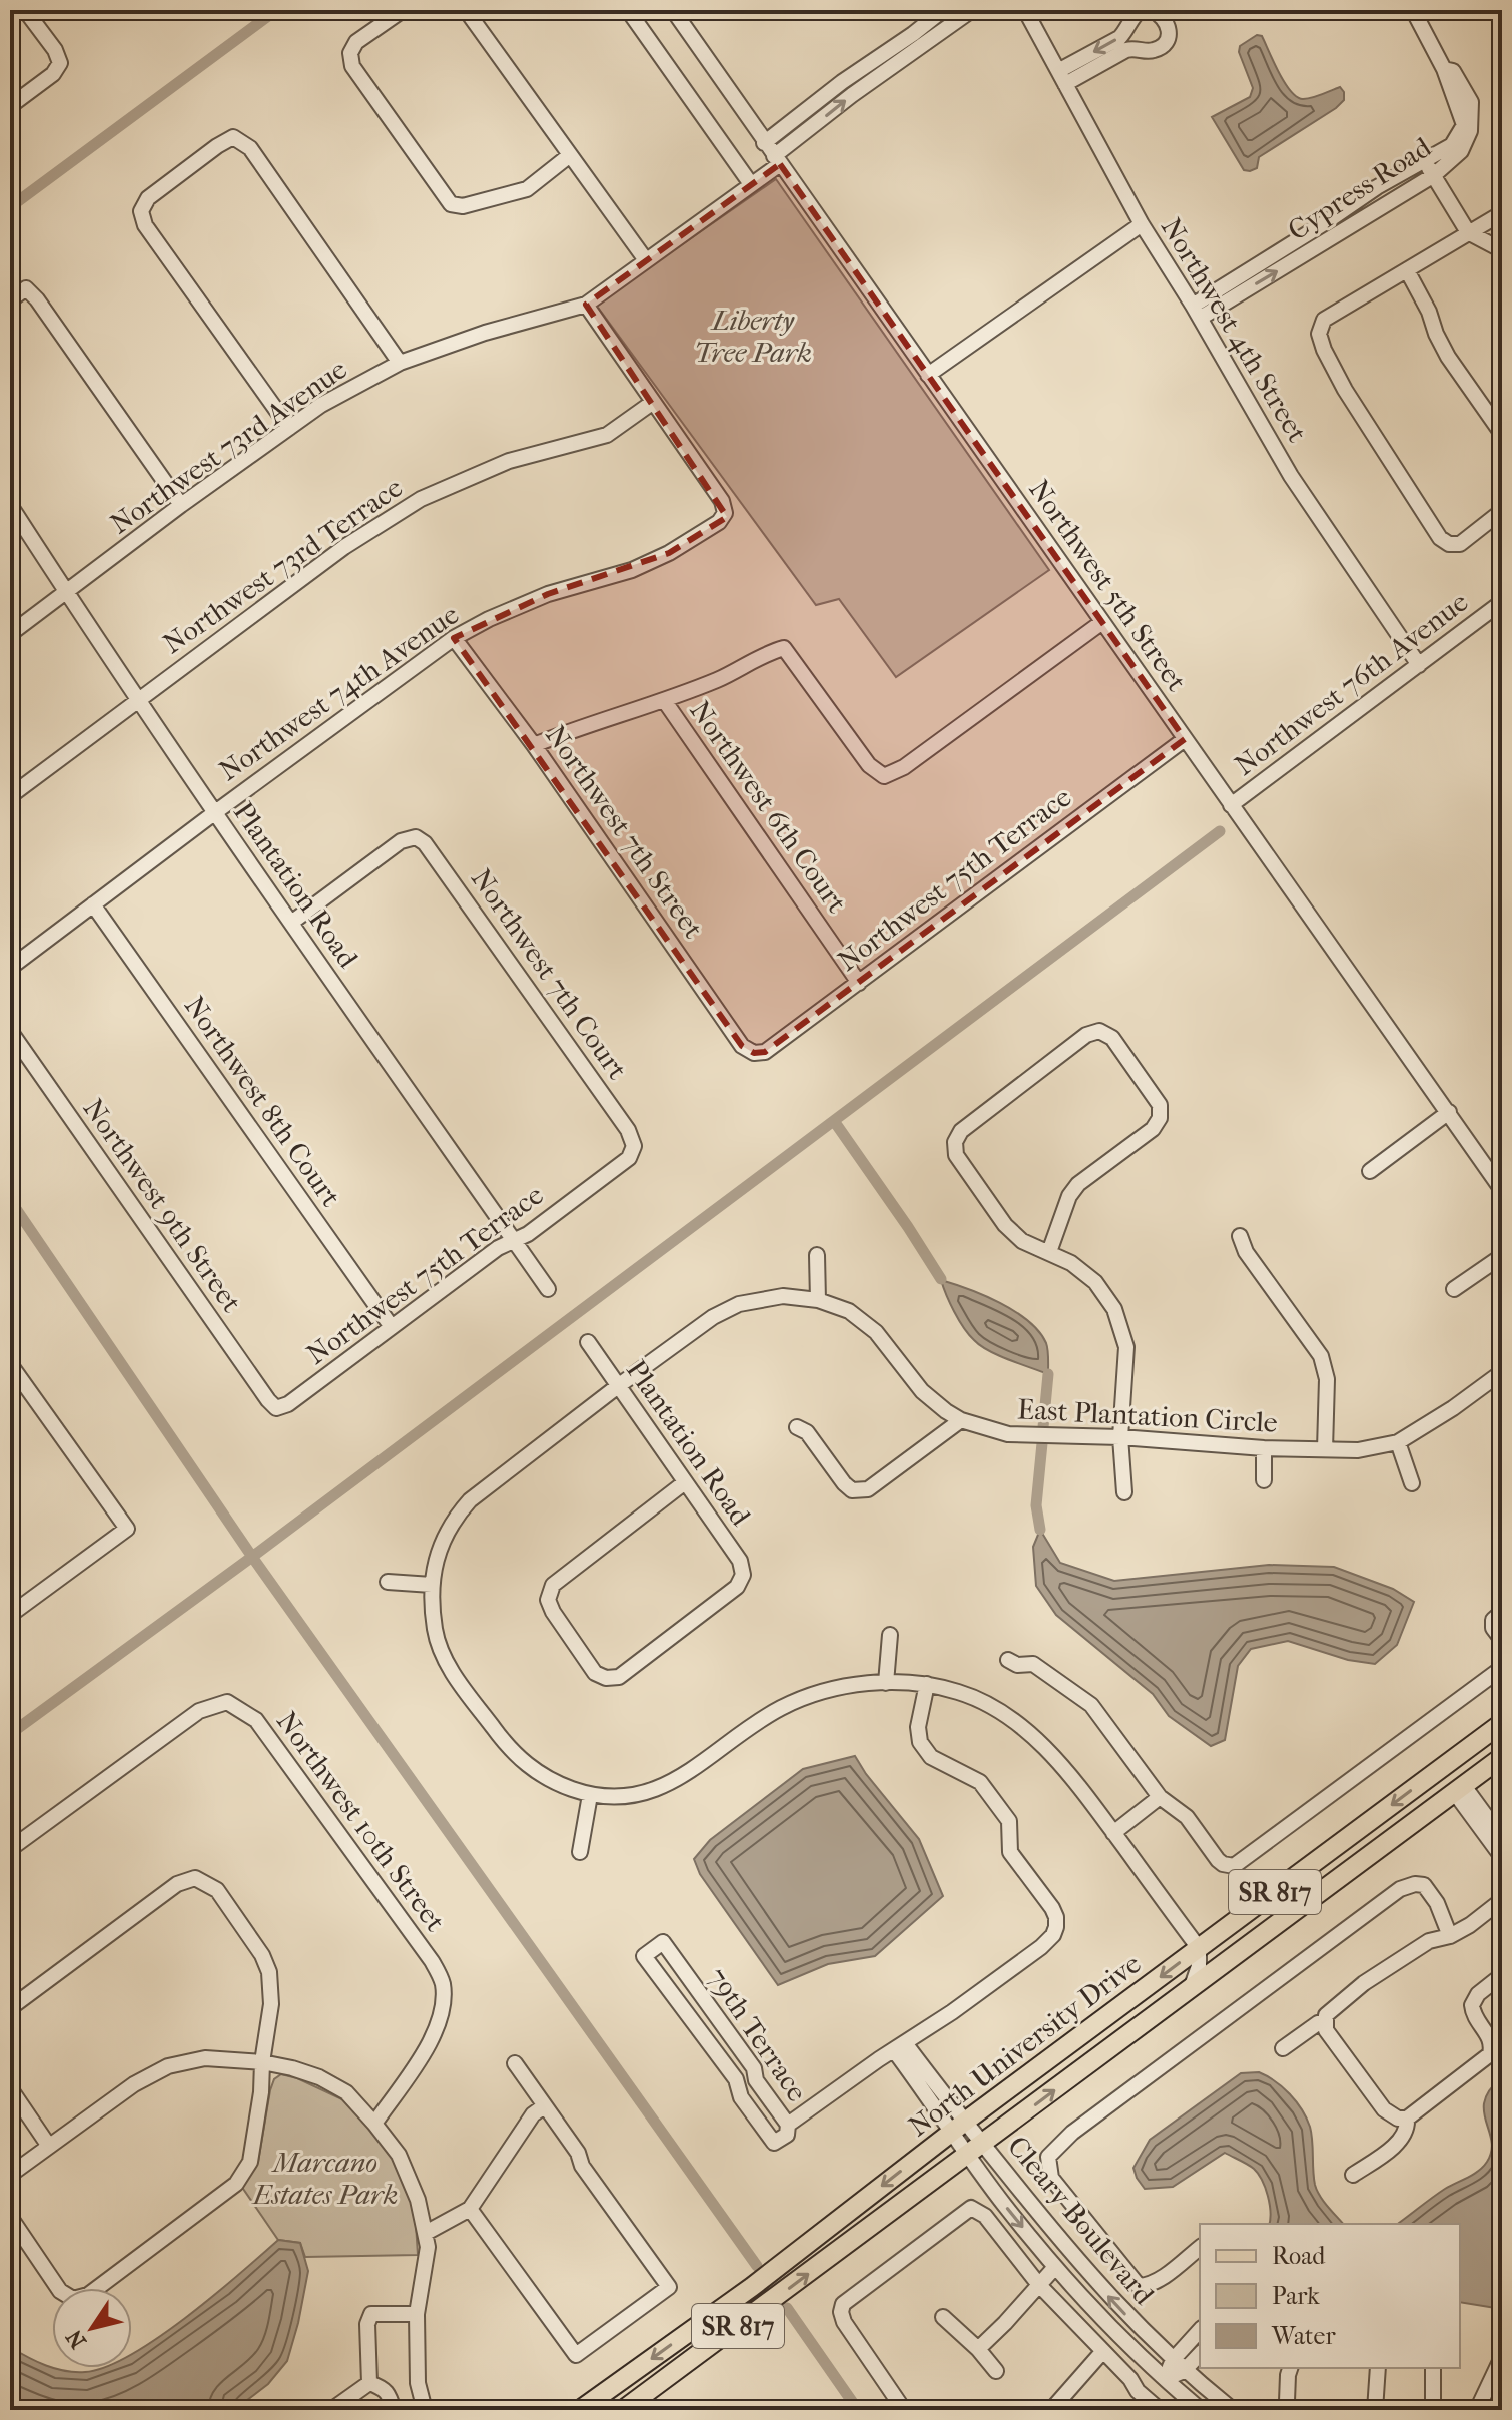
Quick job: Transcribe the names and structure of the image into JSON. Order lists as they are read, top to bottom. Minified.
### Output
{"streets":{"main road":["SR 817","North University Drive"],"street":["Cypress Road","Northwest 4th Street","Northwest 73rd Avenue","Northwest 73rd Terrace","Northwest 5th Street","Northwest 76th Avenue","Northwest 74th Avenue","Northwest 6th Court","Northwest 7th Street","Northwest 75th Terrace","Plantation Road","Northwest 7th Court","Northwest 8th Court","Northwest 9th Street","East Plantation Circle","Northwest 10th Street","79th Terrace","Cleary Boulevard"]},"crossings":[["Cypress Road","Northwest 4th Street"],["Northwest 4th Street","Northwest 76th Avenue"],["Northwest 73rd Avenue","Northwest 5th Street"],["Northwest 73rd Avenue","Plantation Road"],["Northwest 73rd Terrace","Northwest 74th Avenue"],["Northwest 73rd Terrace","Plantation Road"],["Northwest 5th Street","Northwest 76th Avenue"],["Northwest 5th Street","Northwest 75th Terrace"],["Northwest 74th Avenue","Northwest 7th Street"],["Northwest 74th Avenue","Plantation Road"],["Northwest 74th Avenue","Northwest 8th Court"],["Northwest 6th Court","Northwest 75th Terrace"],["Northwest 7th Street","Northwest 75th Terrace"],["Northwest 75th Terrace","Plantation Road"],["Northwest 75th Terrace","Northwest 7th Court"],["Northwest 75th Terrace","Northwest 8th Court"],["Northwest 75th Terrace","Northwest 9th Street"],["Plantation Road","Northwest 7th Court"],["Plantation Road","East Plantation Circle"],["East Plantation Circle","North University Drive"],["North University Drive","Cleary Boulevard"]],"parks":["Liberty Tree Park","Marcano Estates Park"],"legend":["Road","Park","Water"],"north":"bottom left"}
